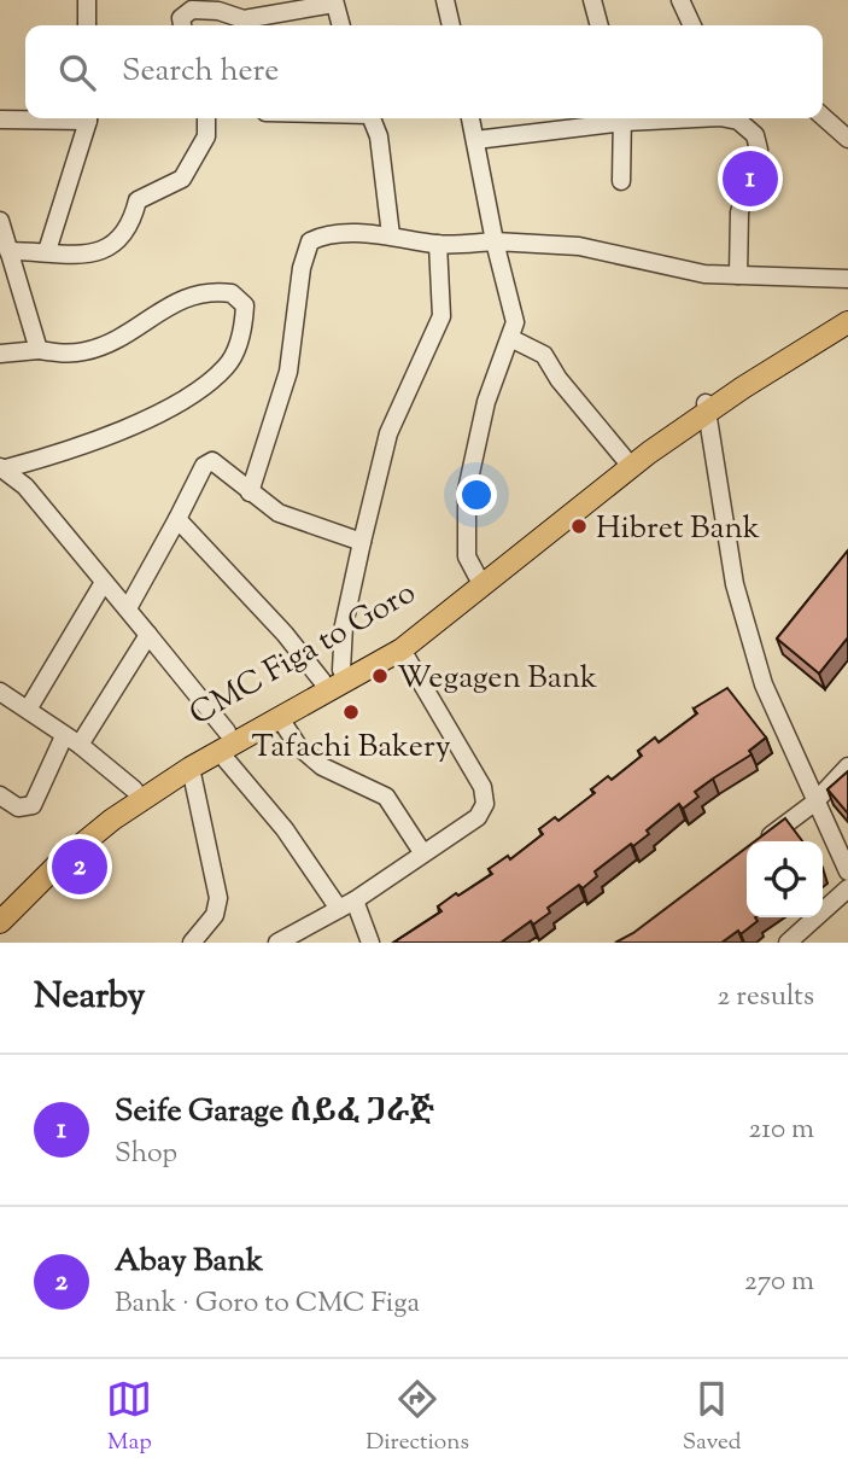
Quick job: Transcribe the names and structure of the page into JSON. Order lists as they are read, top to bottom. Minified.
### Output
{"streets":{"main road":["CMC Figa to Goro"]},"places":["Hibret Bank","Wegagen Bank","Tafachi Bakery"],"page":{"search":"Search here","pins":["1","2"],"heading":["Nearby","2 results"],"list":[{"mark":"1","name":"Seife Garage ሰይፈ ጋራጅ","note":"Shop","value":"210 m"},{"mark":"2","name":"Abay Bank","note":"Bank · Goro to CMC Figa","value":"270 m"}],"nav":["Map","Directions","Saved"]}}
